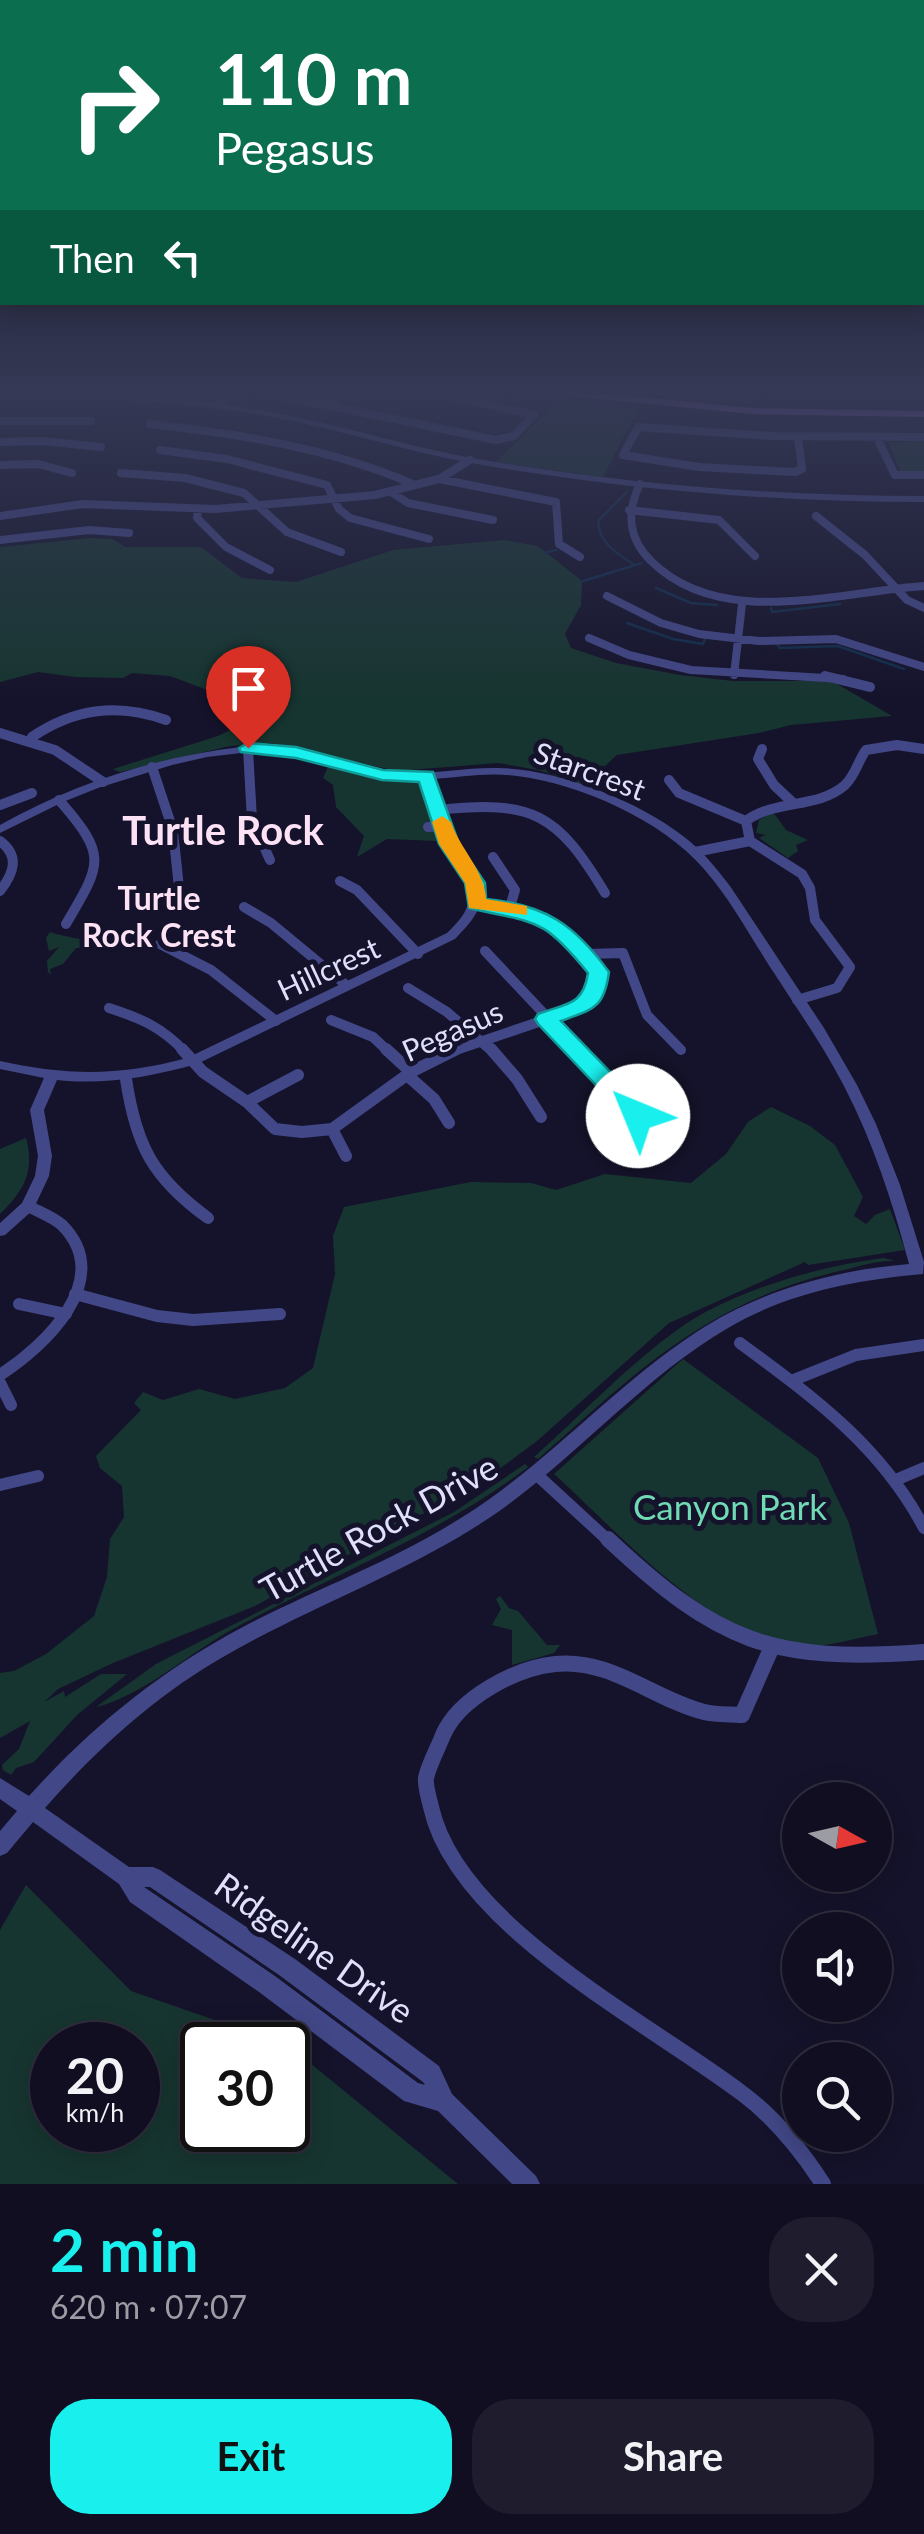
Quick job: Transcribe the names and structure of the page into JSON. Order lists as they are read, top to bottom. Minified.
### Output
{"streets":{"street":["Starcrest","Hillcrest","Pegasus","Turtle Rock Drive","Ridgeline Drive"]},"crossings":[["Starcrest","Turtle Rock Drive"],["Turtle Rock Drive","Ridgeline Drive"]],"districts":["Turtle Rock","Turtle Rock Crest"],"parks":["Canyon Park"],"north":"right","page":{"turn":["110 m","Pegasus"],"then":"Then","speed":"20 km/h","limit":"30","heading":["2 min","620 m · 07:07"],"buttons":["Exit","Share"]}}
